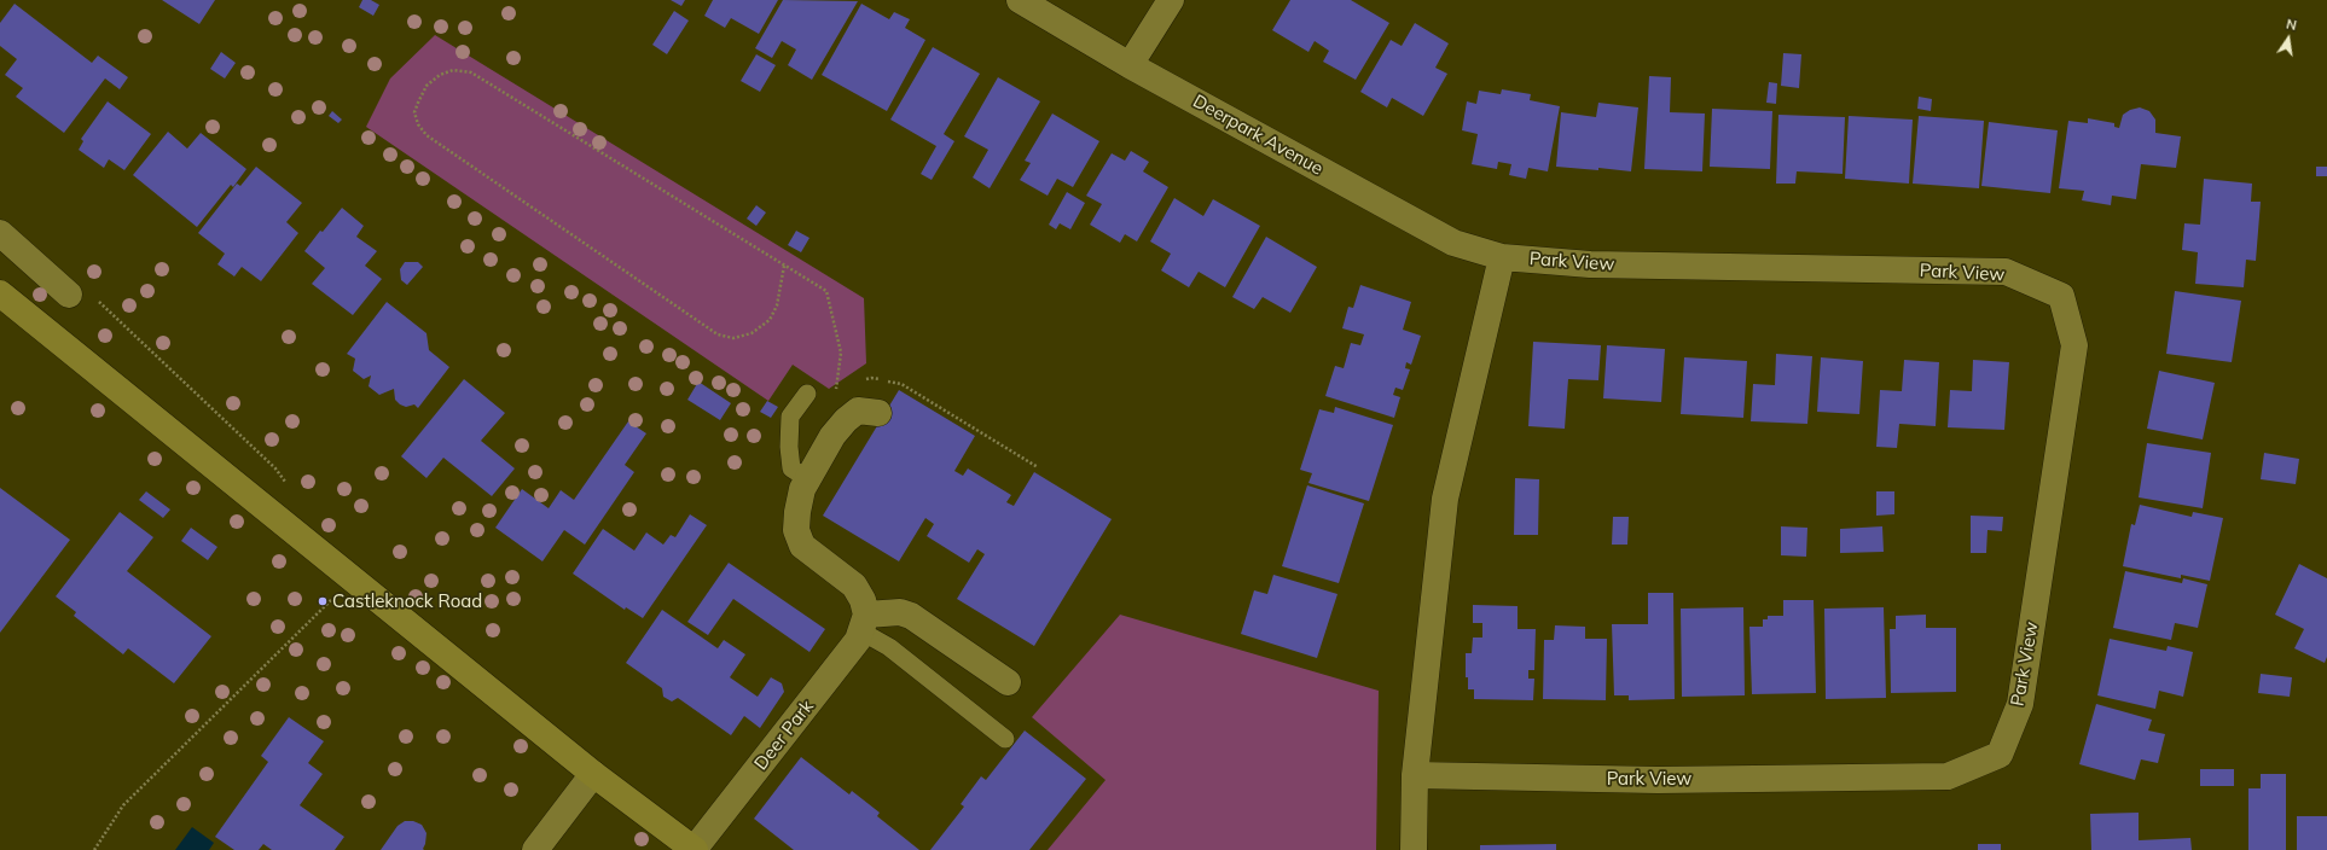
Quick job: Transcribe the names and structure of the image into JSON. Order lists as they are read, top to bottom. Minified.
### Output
{"streets":{"street":["Deerpark Avenue","Park View","Deer Park"]},"crossings":[["Deerpark Avenue","Park View"]],"places":["Castleknock Road"],"north":"top"}
